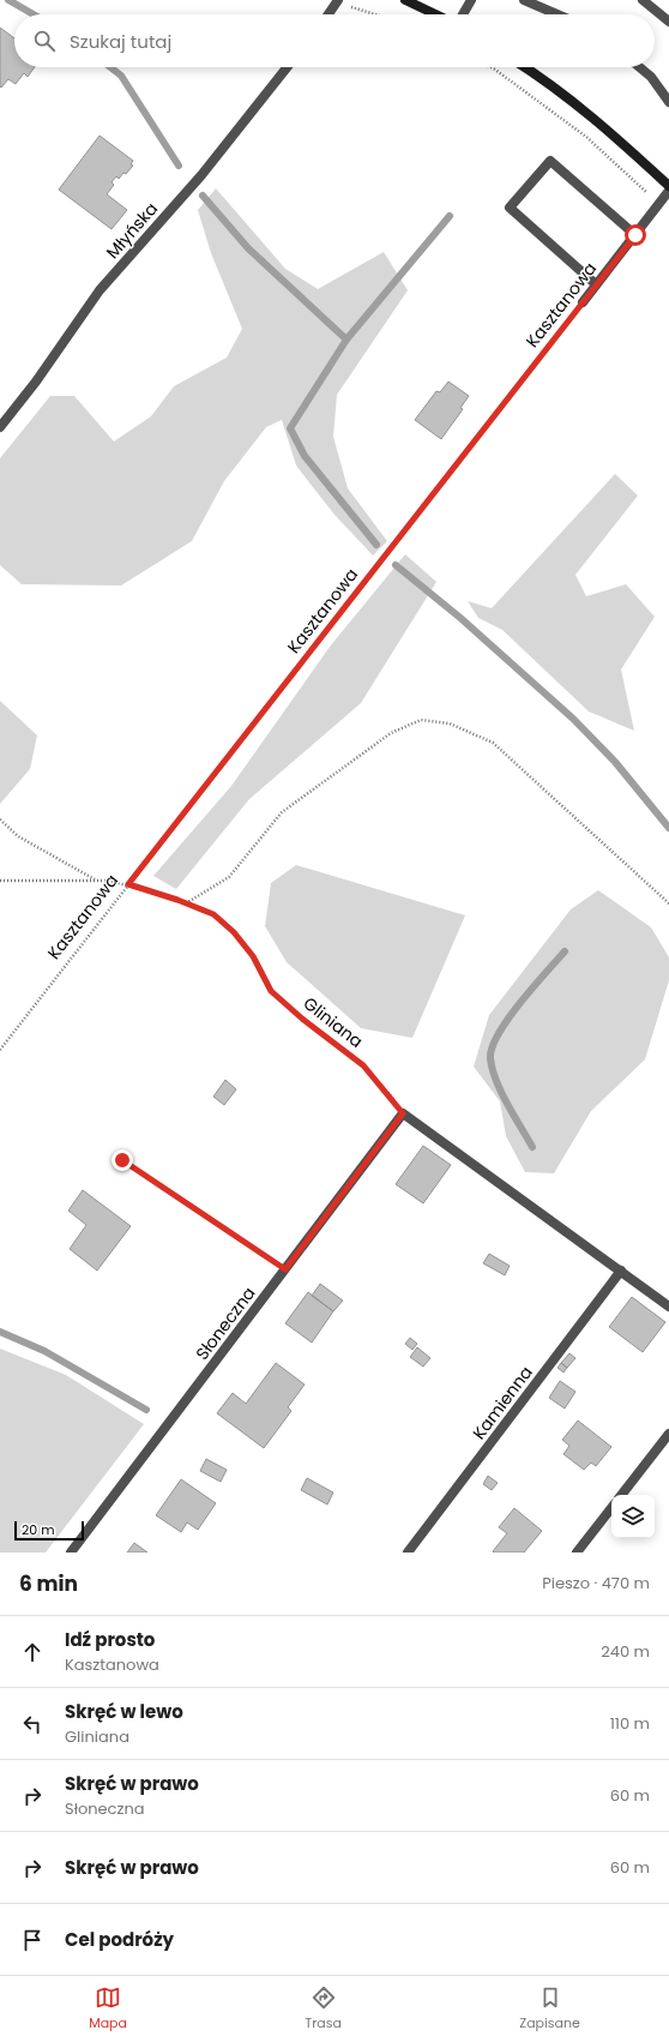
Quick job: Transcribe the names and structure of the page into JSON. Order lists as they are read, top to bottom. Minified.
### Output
{"streets":{"street":["Młyńska","Kasztanowa","Słoneczna","Kamienna"],"path":["Gliniana"]},"crossings":[["Kasztanowa","Gliniana"],["Gliniana","Słoneczna"]],"scale_bar":"20 m","page":{"search":"Szukaj tutaj","scale":"20 m","heading":["6 min","Pieszo · 470 m"],"list":[["Idź prosto","Kasztanowa","240 m"],["Skręć w lewo","Gliniana","110 m"],["Skręć w prawo","Słoneczna","60 m"],["Skręć w prawo","60 m"],"Cel podróży"],"nav":["Mapa","Trasa","Zapisane"]}}
